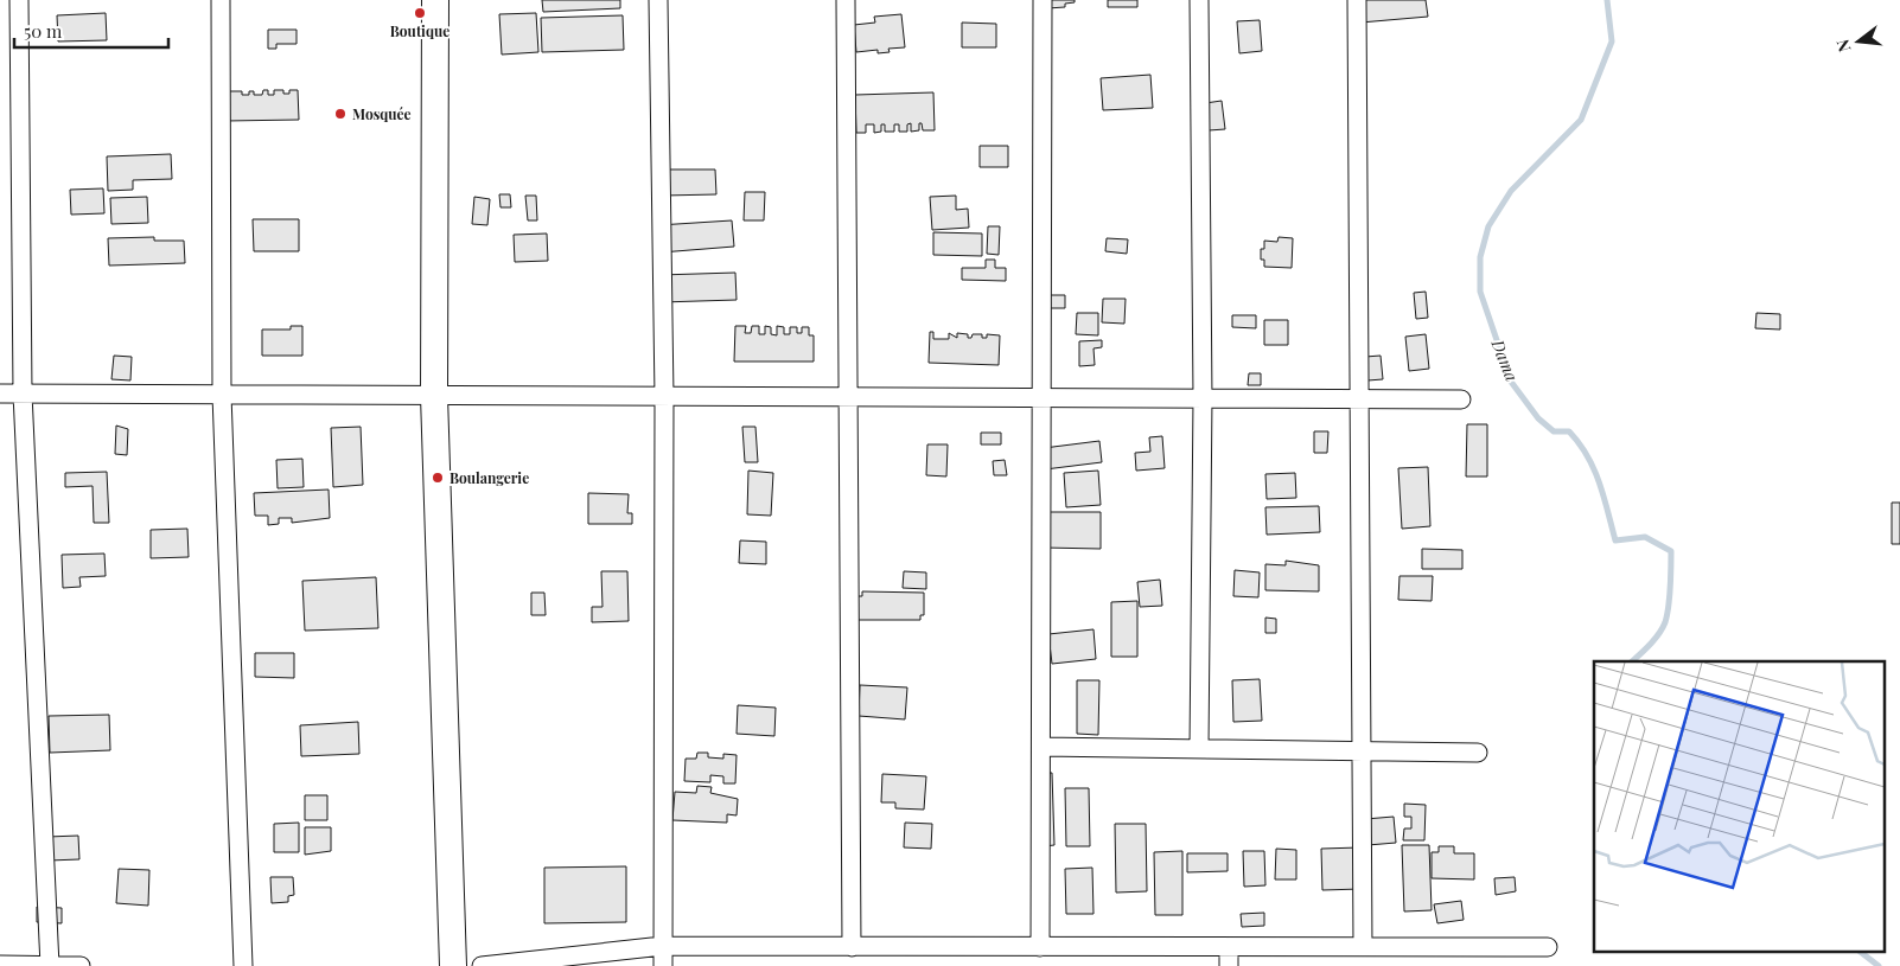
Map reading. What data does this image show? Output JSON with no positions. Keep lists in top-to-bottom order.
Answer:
{
  "water": ["Dama"],
  "places": ["Boutique", "Mosquée", "Boulangerie"],
  "scale_bar": "50 m",
  "north": "left"
}
